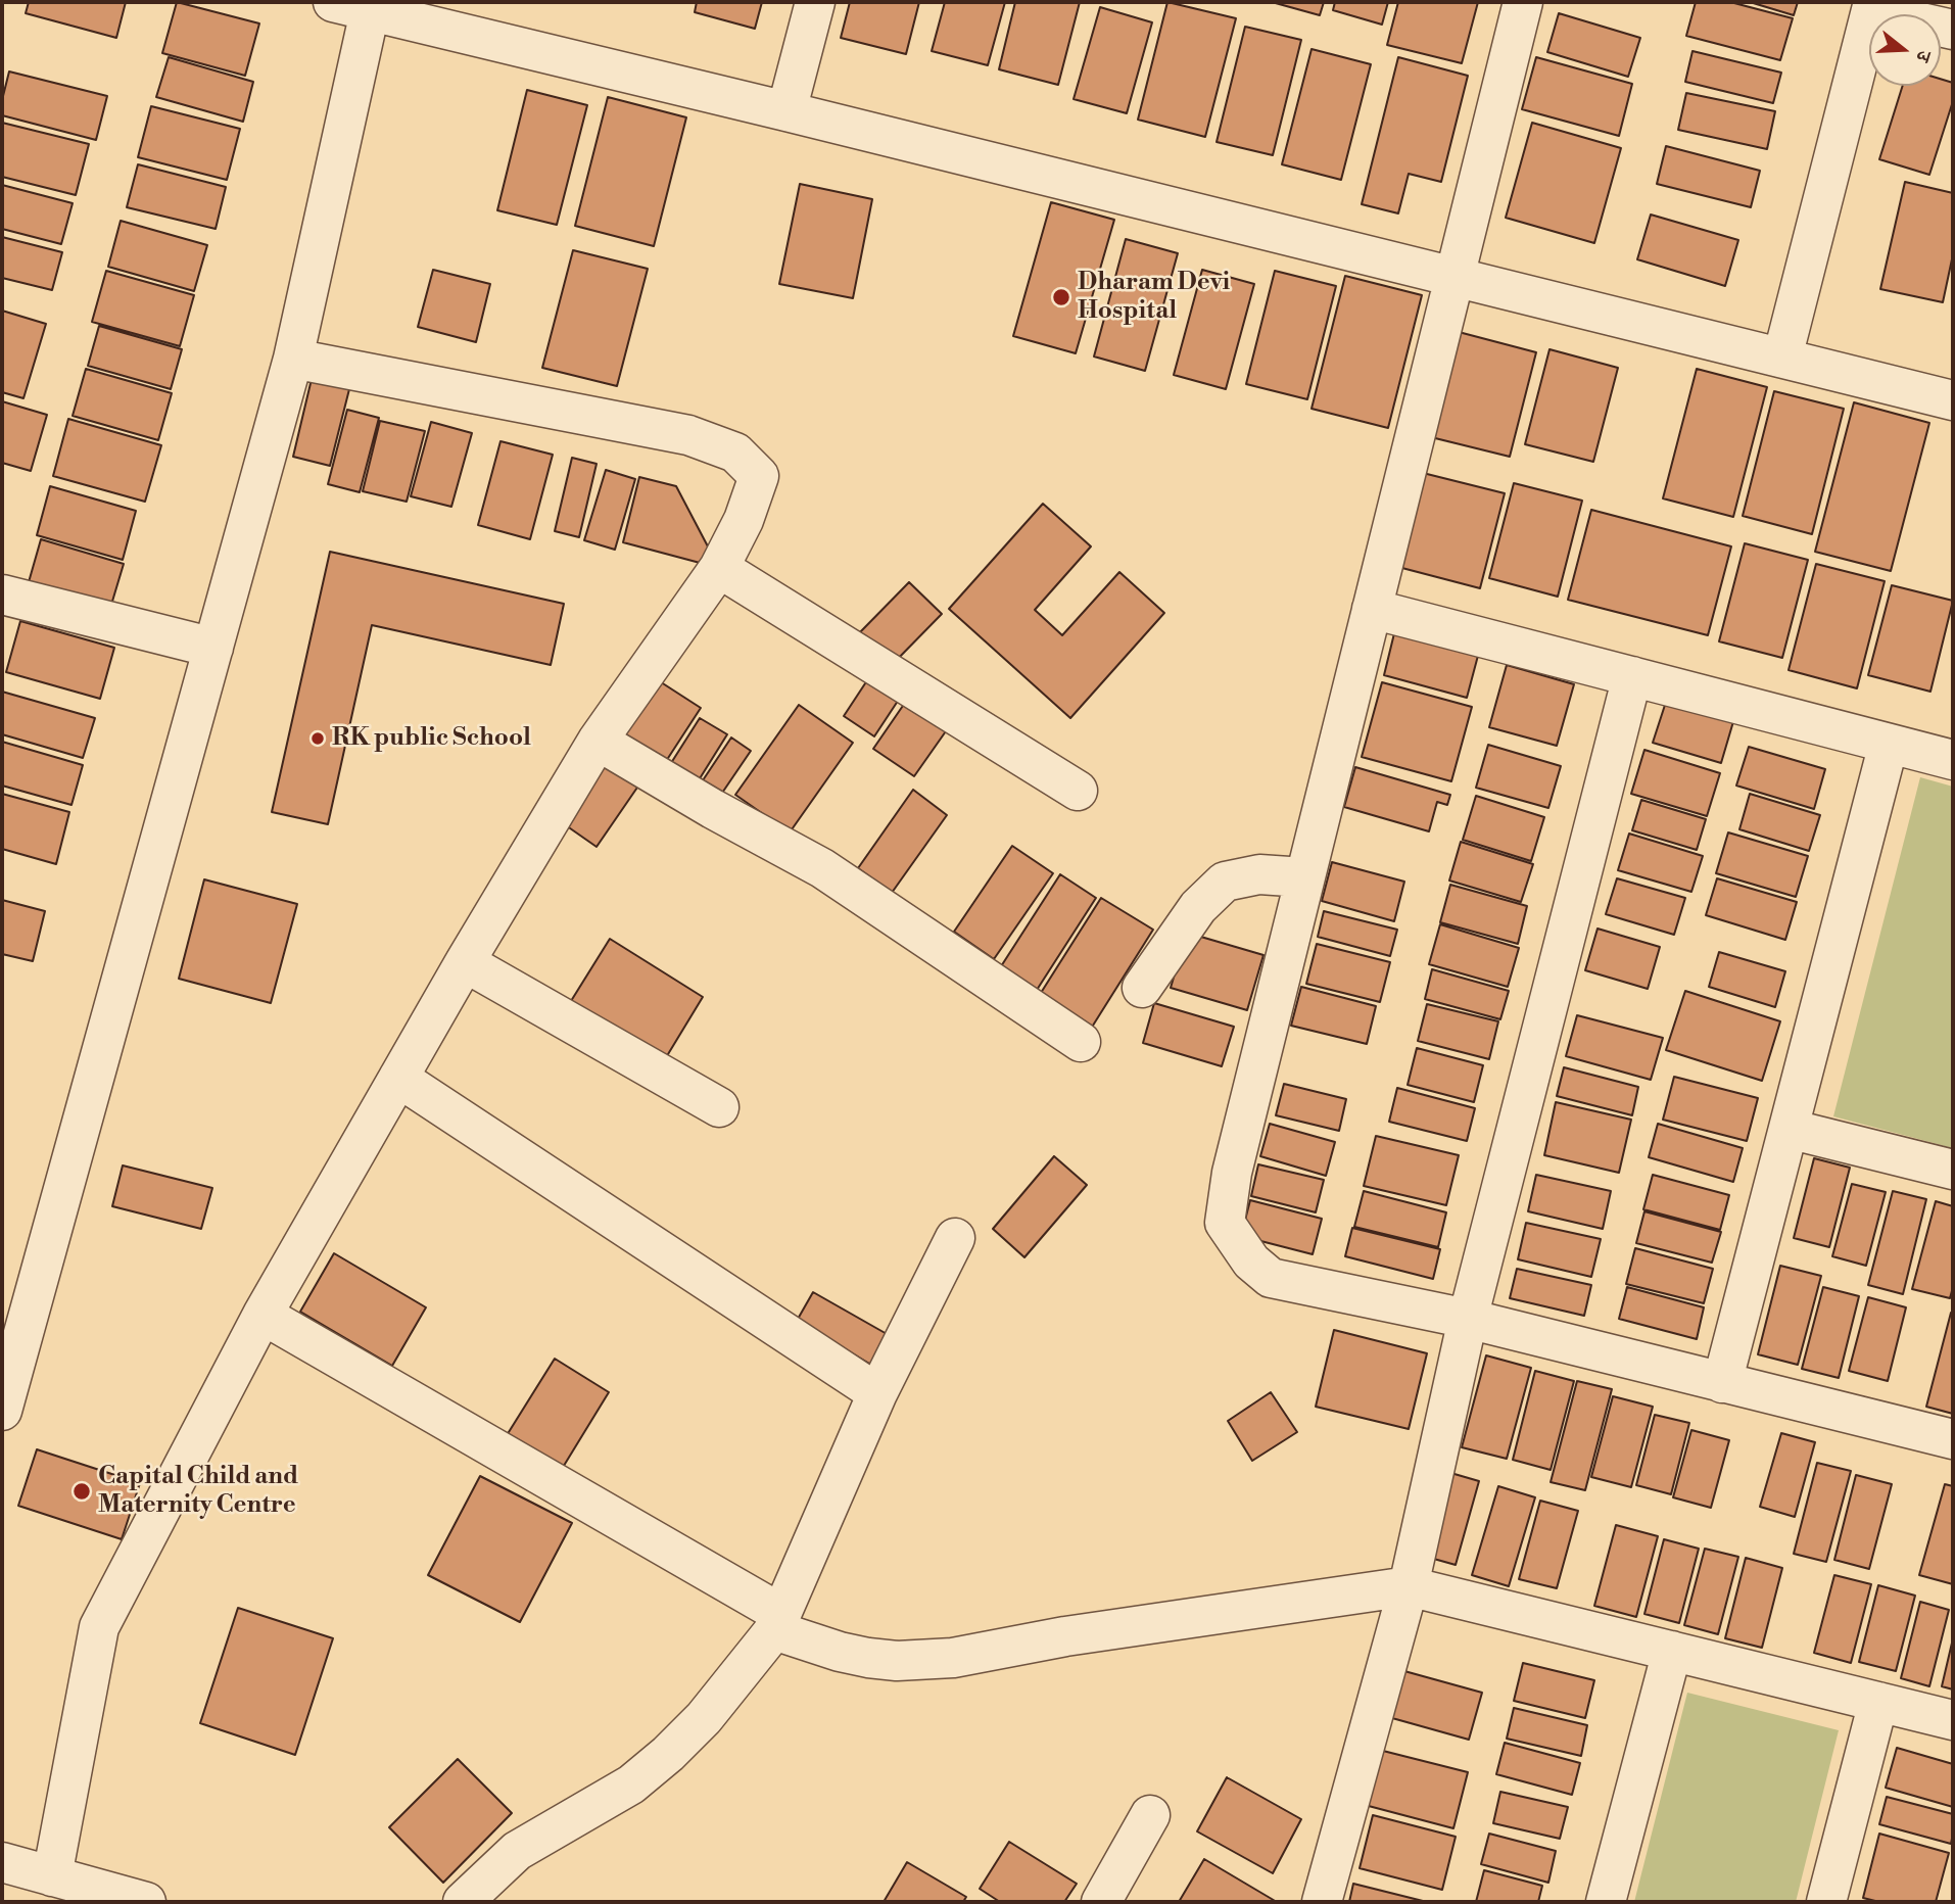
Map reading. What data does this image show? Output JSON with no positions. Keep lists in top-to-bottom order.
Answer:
{
  "places": ["Dharam Devi Hospital", "RK public School", "Capital Child and Maternity Centre"],
  "north": "right"
}
